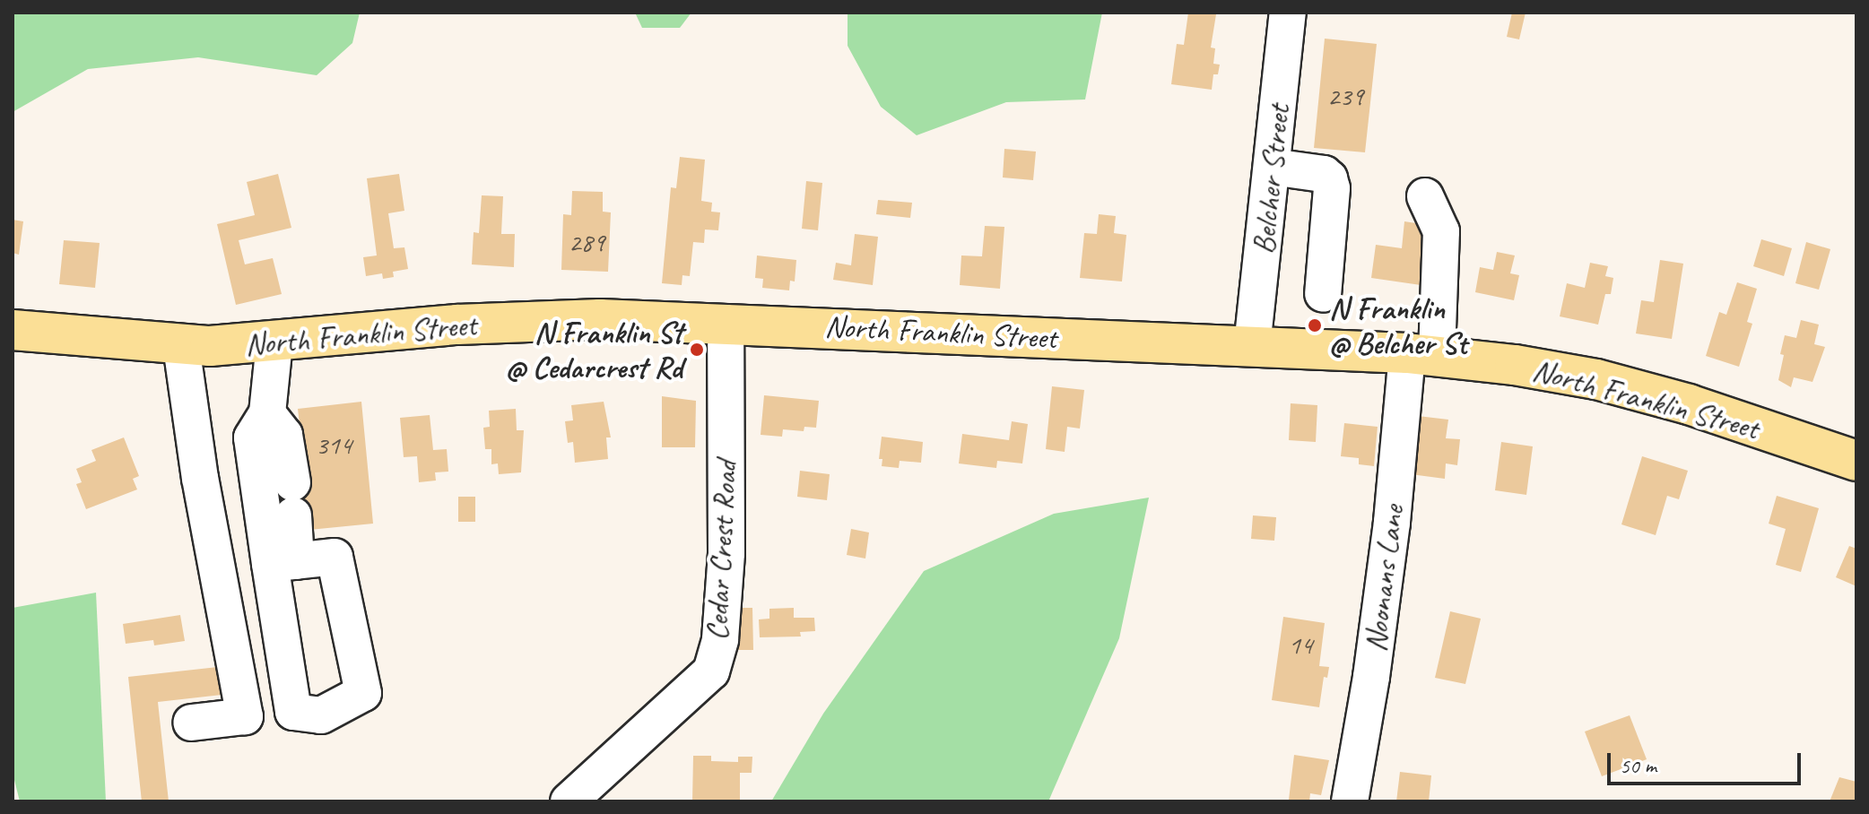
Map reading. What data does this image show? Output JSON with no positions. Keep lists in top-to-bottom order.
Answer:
{
  "streets": {
    "main road": ["North Franklin Street"],
    "street": ["Belcher Street", "Cedar Crest Road", "Noonans Lane"]
  },
  "crossings": [
    ["Belcher Street", "North Franklin Street"],
    ["North Franklin Street", "Cedar Crest Road"],
    ["North Franklin Street", "Noonans Lane"]
  ],
  "places": ["N Franklin @ Belcher St", "N Franklin St @ Cedarcrest Rd"],
  "house_numbers": [
    "239",
    "289",
    "314",
    "14"
  ],
  "scale_bar": "50 m"
}
